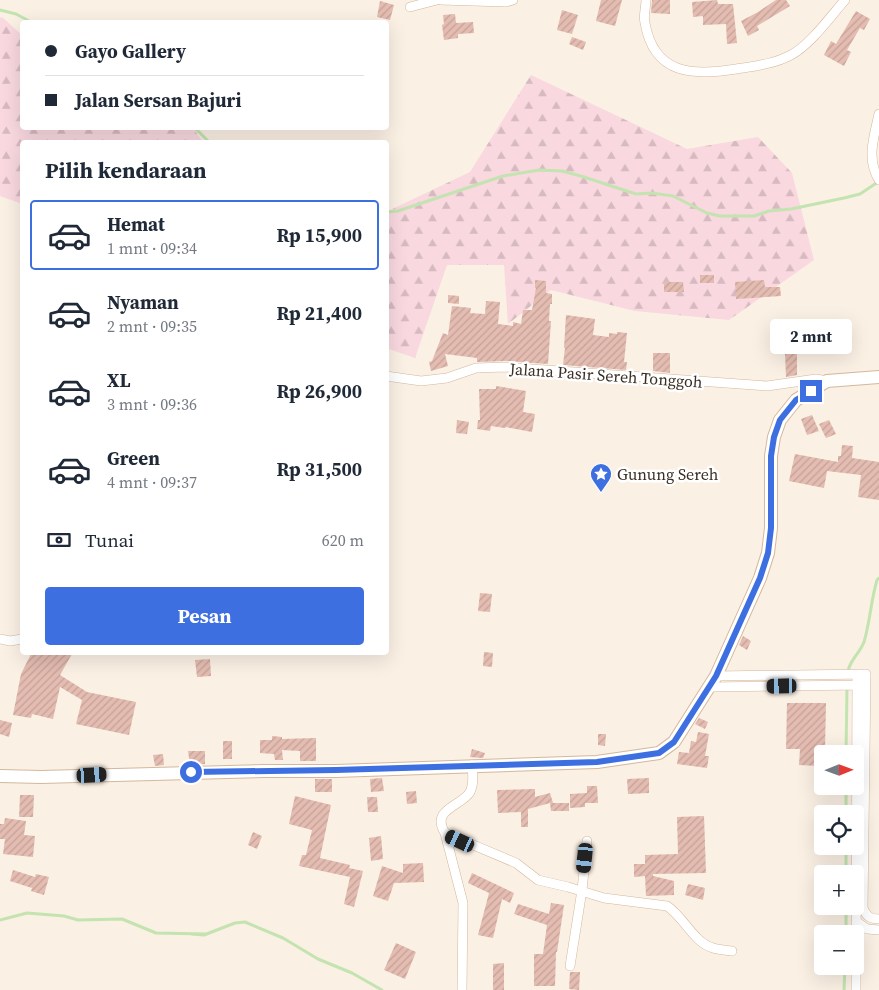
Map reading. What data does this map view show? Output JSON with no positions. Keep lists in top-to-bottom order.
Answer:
{
  "streets": {
    "street": ["Jalana Pasir Sereh Tonggoh"]
  },
  "places": {
    "place": ["Gunung Sereh"]
  },
  "north": "right",
  "page": {
    "banner": ["Gayo Gallery", "Jalan Sersan Bajuri"],
    "heading": "Pilih kendaraan",
    "list": [
      {
        "name": "Hemat",
        "note": "1 mnt · 09:34",
        "value": "Rp 15,900"
      },
      {
        "name": "Nyaman",
        "note": "2 mnt · 09:35",
        "value": "Rp 21,400"
      },
      {
        "name": "XL",
        "note": "3 mnt · 09:36",
        "value": "Rp 26,900"
      },
      {
        "name": "Green",
        "note": "4 mnt · 09:37",
        "value": "Rp 31,500"
      }
    ],
    "bubble": "2 mnt",
    "pay": ["Tunai", "620 m"],
    "buttons": "Pesan",
    "map_buttons": ["+", "−"]
  }
}
